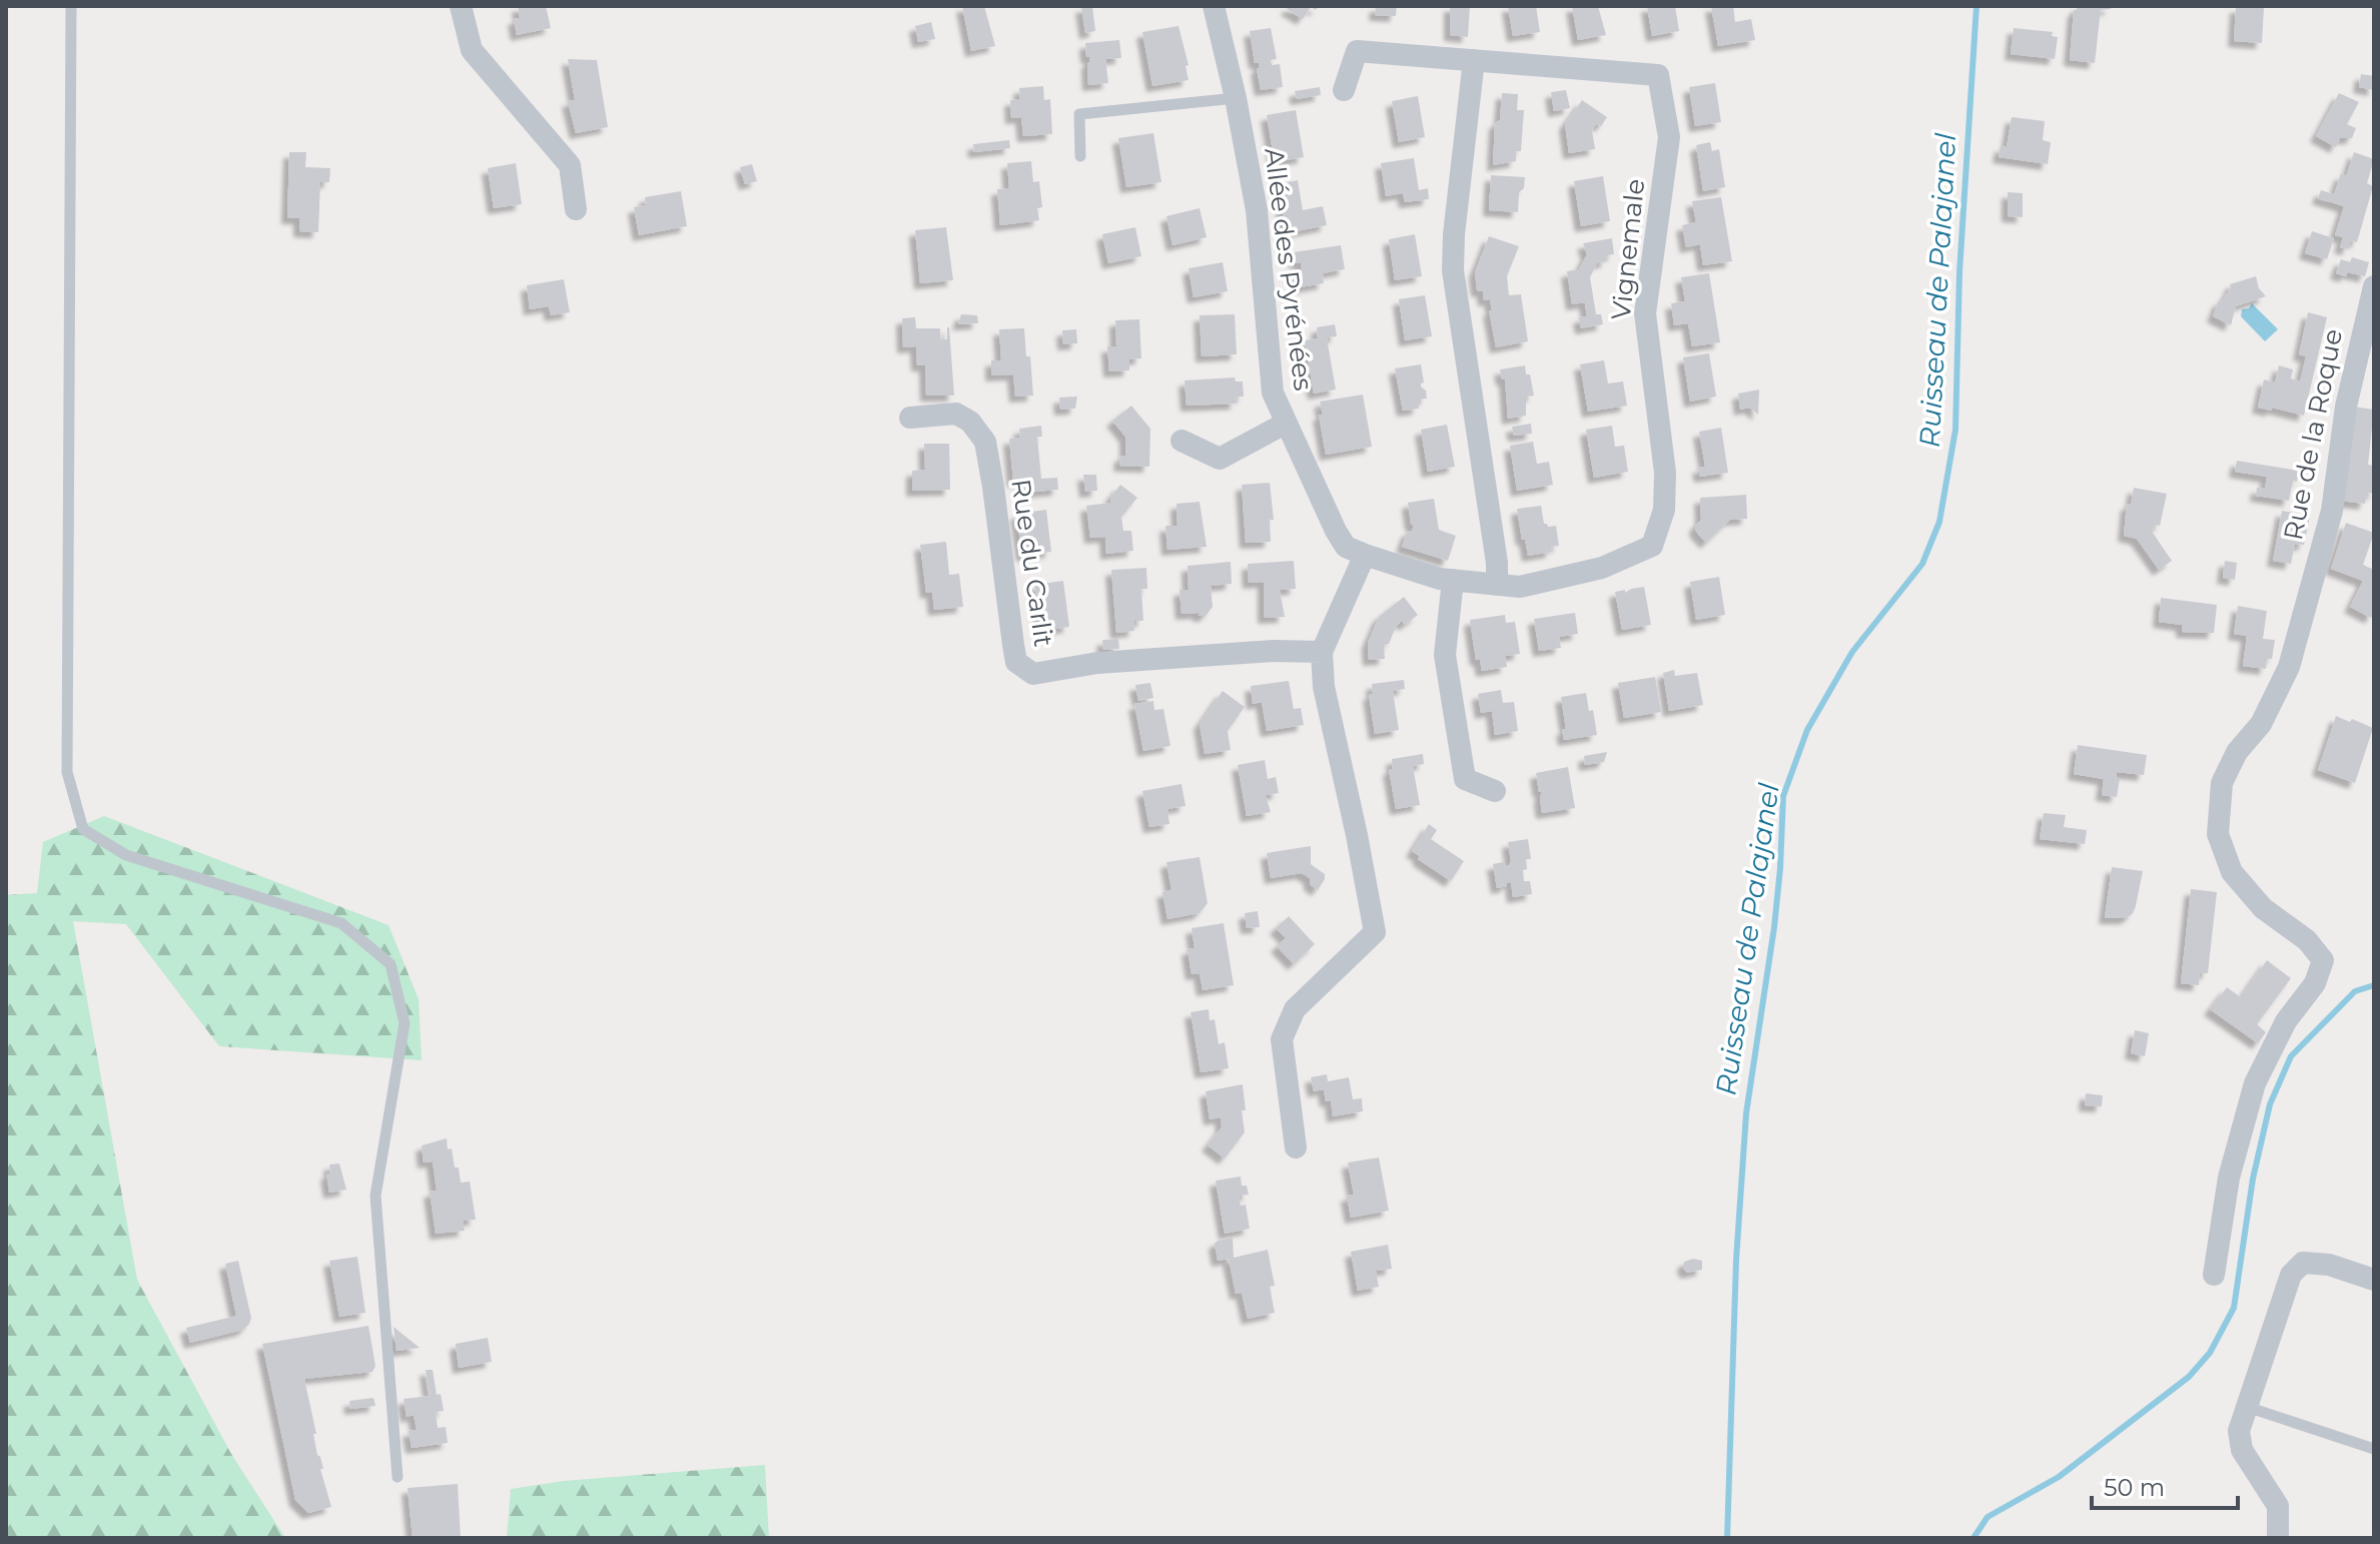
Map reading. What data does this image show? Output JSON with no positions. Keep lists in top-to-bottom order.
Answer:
{
  "streets": {
    "street": [
      "Vignemale",
      "Allée des Pyrénées",
      "Rue de la Roque",
      "Rue du Carlit"
    ]
  },
  "crossings": [
    ["Vignemale", "Allée des Pyrénées"]
  ],
  "water": ["Ruisseau de Palajanel"],
  "scale_bar": "50 m"
}
